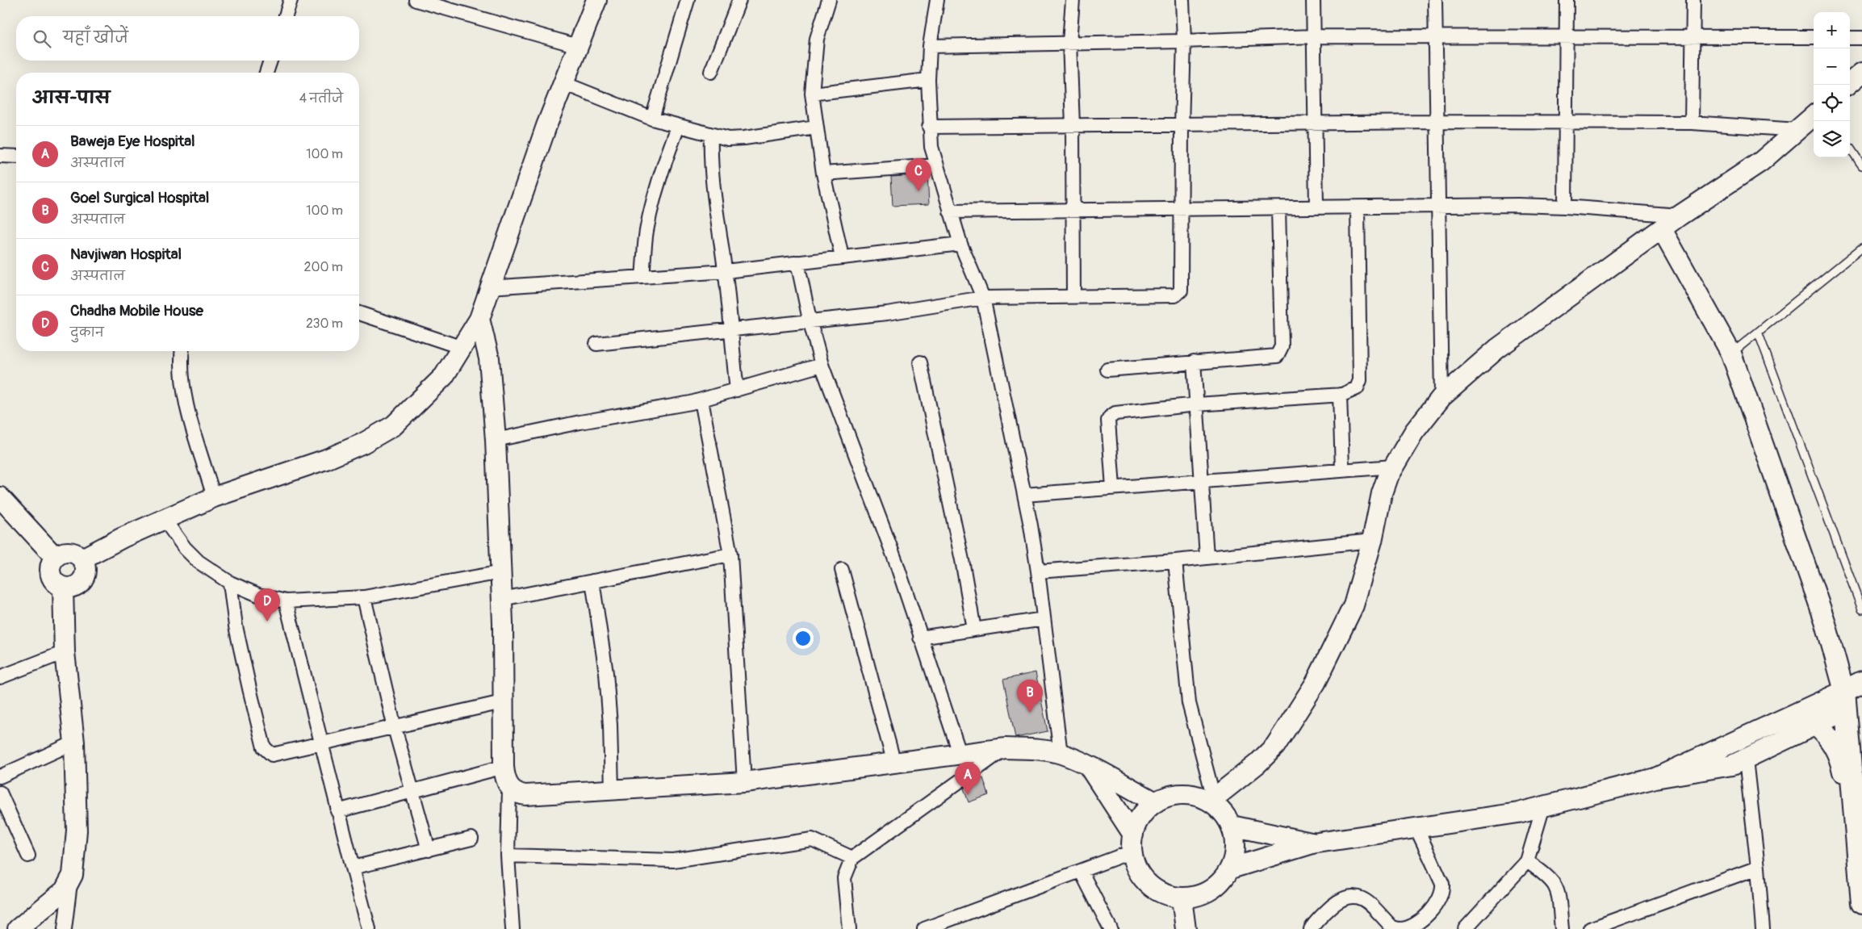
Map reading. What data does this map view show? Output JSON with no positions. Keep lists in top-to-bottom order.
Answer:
{
  "page": {
    "map_buttons": ["+", "−"],
    "search": "यहाँ खोजें",
    "heading": ["आस-पास", "4 नतीजे"],
    "list": [
      {
        "mark": "A",
        "name": "Baweja Eye Hospital",
        "note": "अस्पताल",
        "value": "100 m"
      },
      {
        "mark": "B",
        "name": "Goel Surgical Hospital",
        "note": "अस्पताल",
        "value": "100 m"
      },
      {
        "mark": "C",
        "name": "Navjiwan Hospital",
        "note": "अस्पताल",
        "value": "200 m"
      },
      {
        "mark": "D",
        "name": "Chadha Mobile House",
        "note": "दुकान",
        "value": "230 m"
      }
    ],
    "pins": [
      "C",
      "D",
      "B",
      "A"
    ]
  }
}
